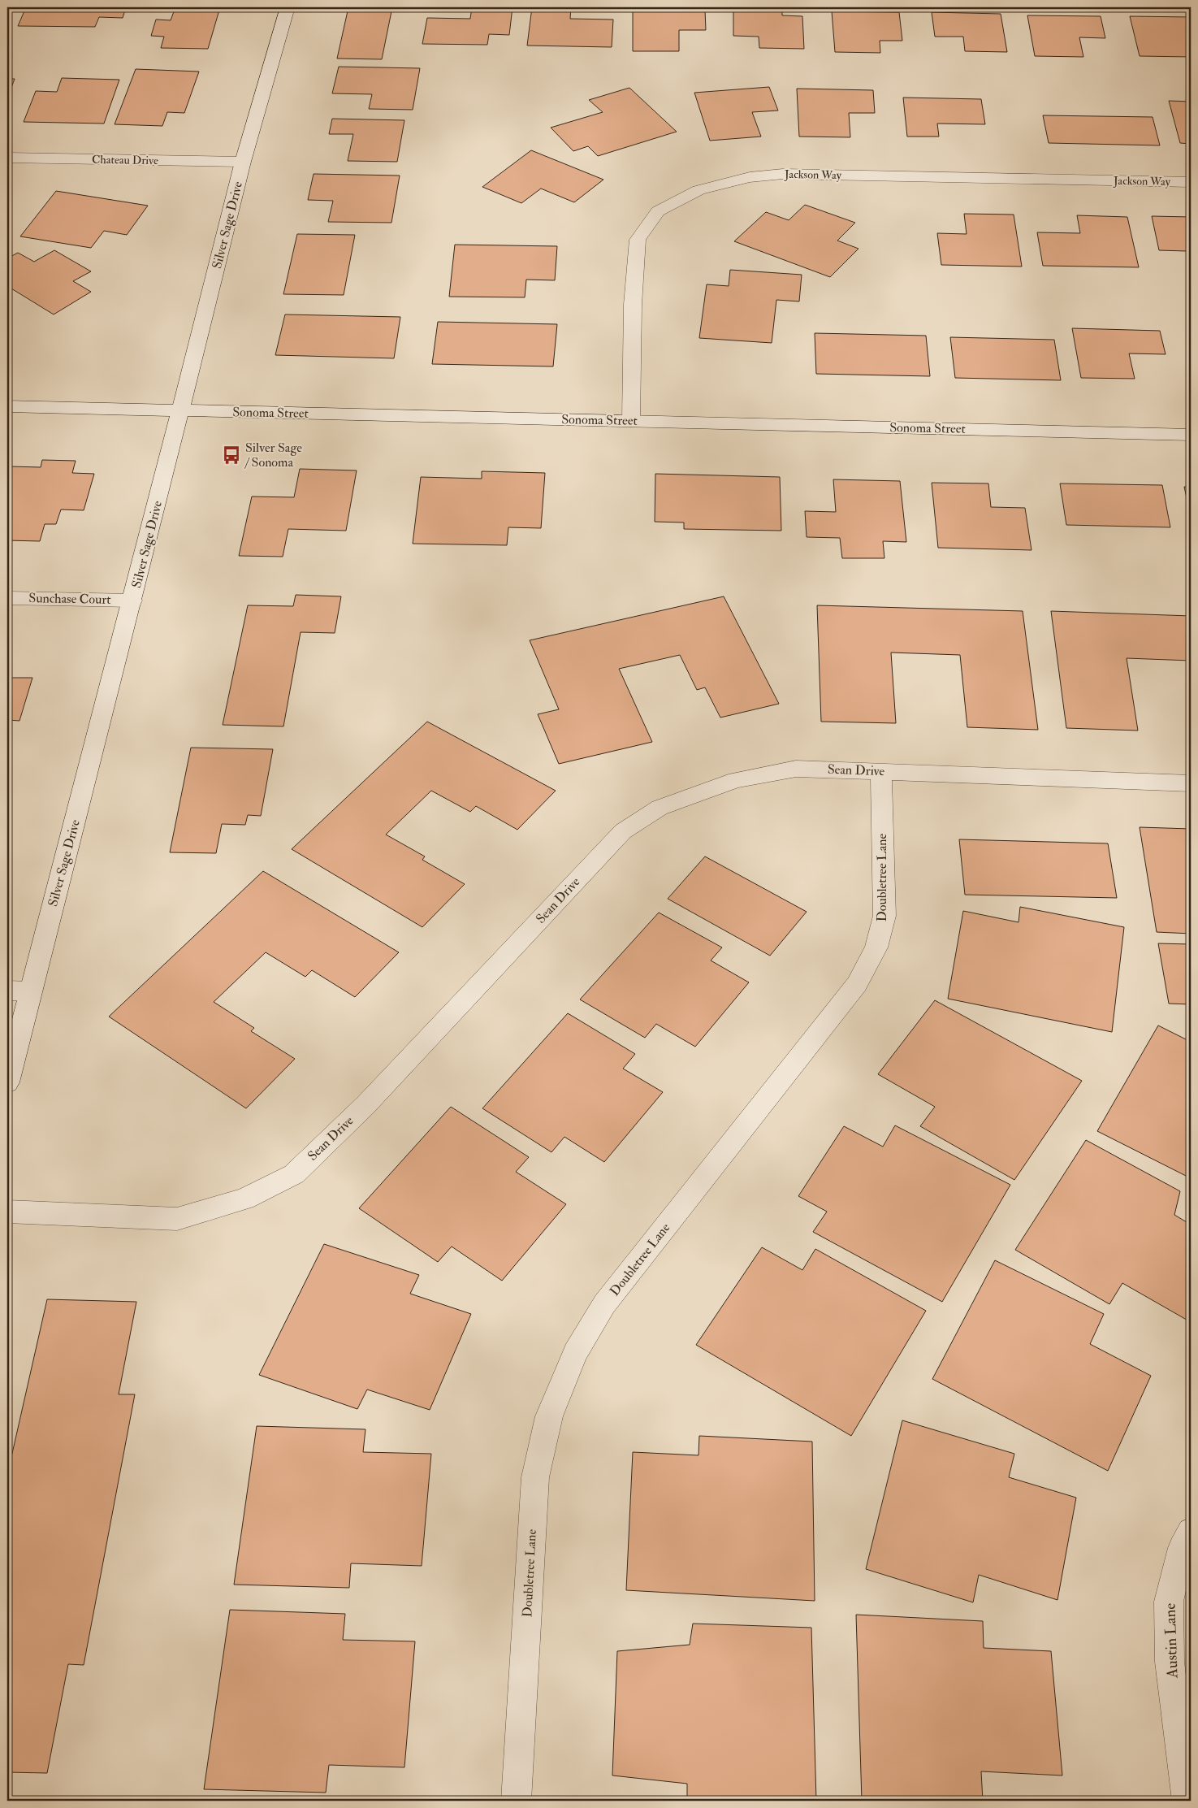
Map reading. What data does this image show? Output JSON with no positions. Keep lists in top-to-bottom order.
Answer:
{
  "streets": {
    "street": [
      "Chateau Drive",
      "Jackson Way",
      "Silver Sage Drive",
      "Sonoma Street",
      "Sunchase Court",
      "Sean Drive",
      "Doubletree Lane",
      "Austin Lane"
    ]
  },
  "crossings": [
    ["Chateau Drive", "Silver Sage Drive"],
    ["Jackson Way", "Sonoma Street"],
    ["Silver Sage Drive", "Sonoma Street"],
    ["Silver Sage Drive", "Sunchase Court"],
    ["Sean Drive", "Doubletree Lane"]
  ],
  "places": {
    "bus stop": ["Silver Sage / Sonoma"]
  }
}
